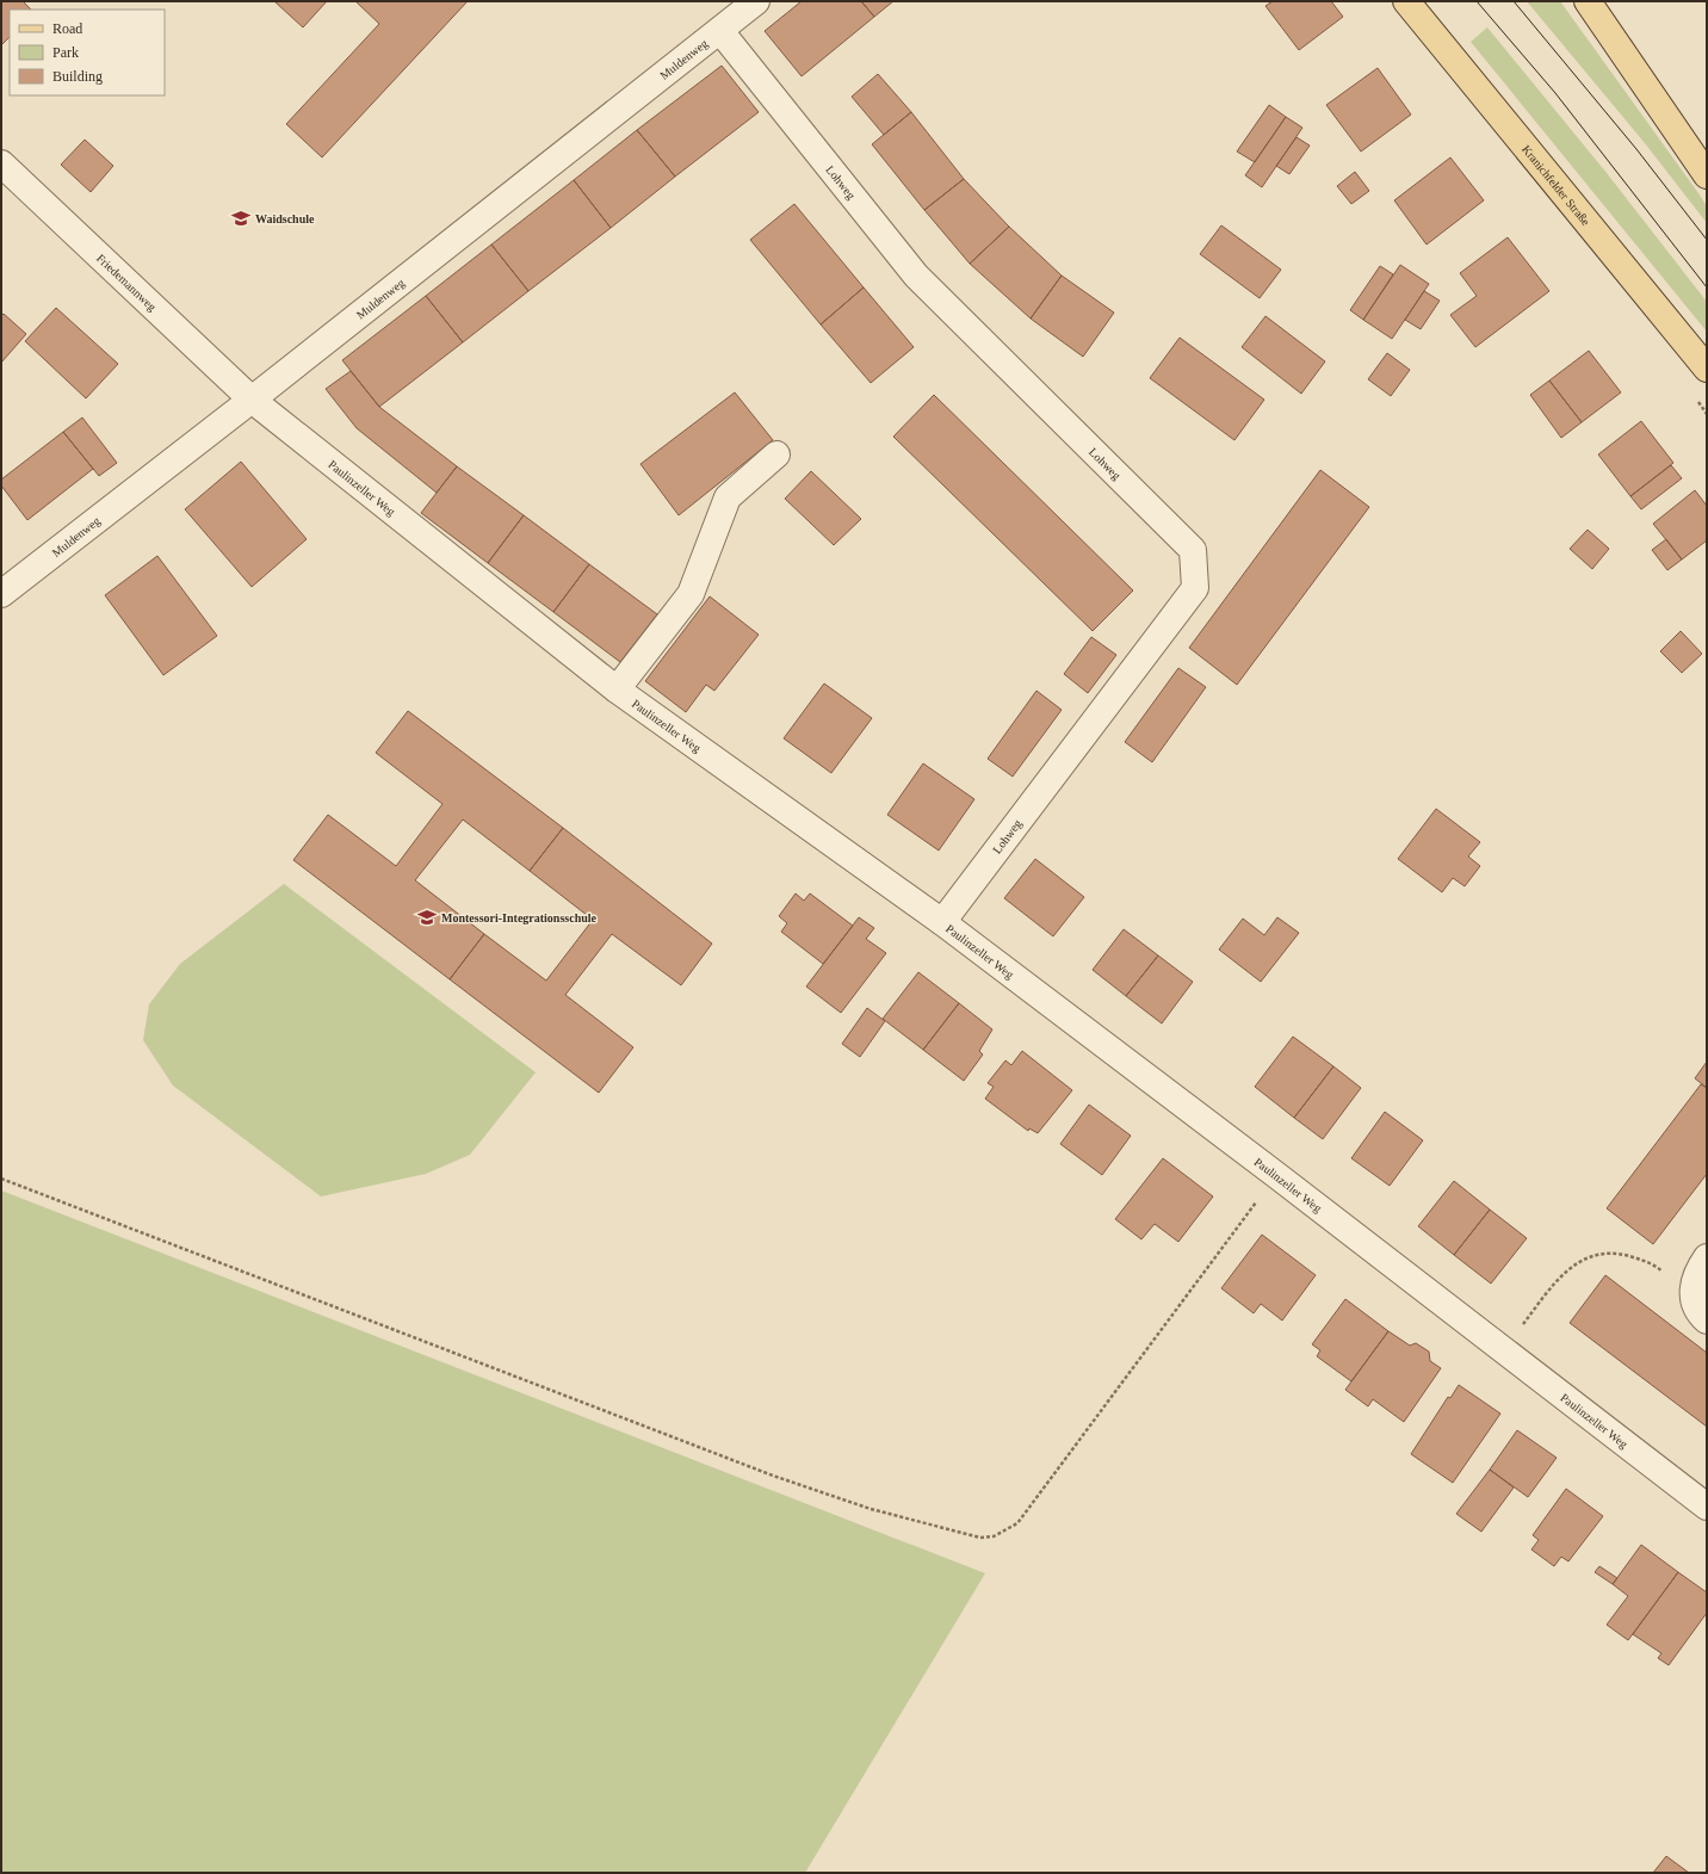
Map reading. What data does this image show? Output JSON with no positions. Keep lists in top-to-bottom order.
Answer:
{
  "streets": {
    "main road": ["Kranichfelder Straße"],
    "street": [
      "Muldenweg",
      "Lohweg",
      "Friedemannweg",
      "Paulinzeller Weg"
    ]
  },
  "crossings": [
    ["Muldenweg", "Lohweg"],
    ["Muldenweg", "Friedemannweg"],
    ["Muldenweg", "Paulinzeller Weg"],
    ["Lohweg", "Paulinzeller Weg"],
    ["Friedemannweg", "Paulinzeller Weg"]
  ],
  "places": {
    "school or university": ["Waidschule", "Montessori-Integrationsschule"]
  },
  "legend": ["Road", "Park", "Building"]
}
